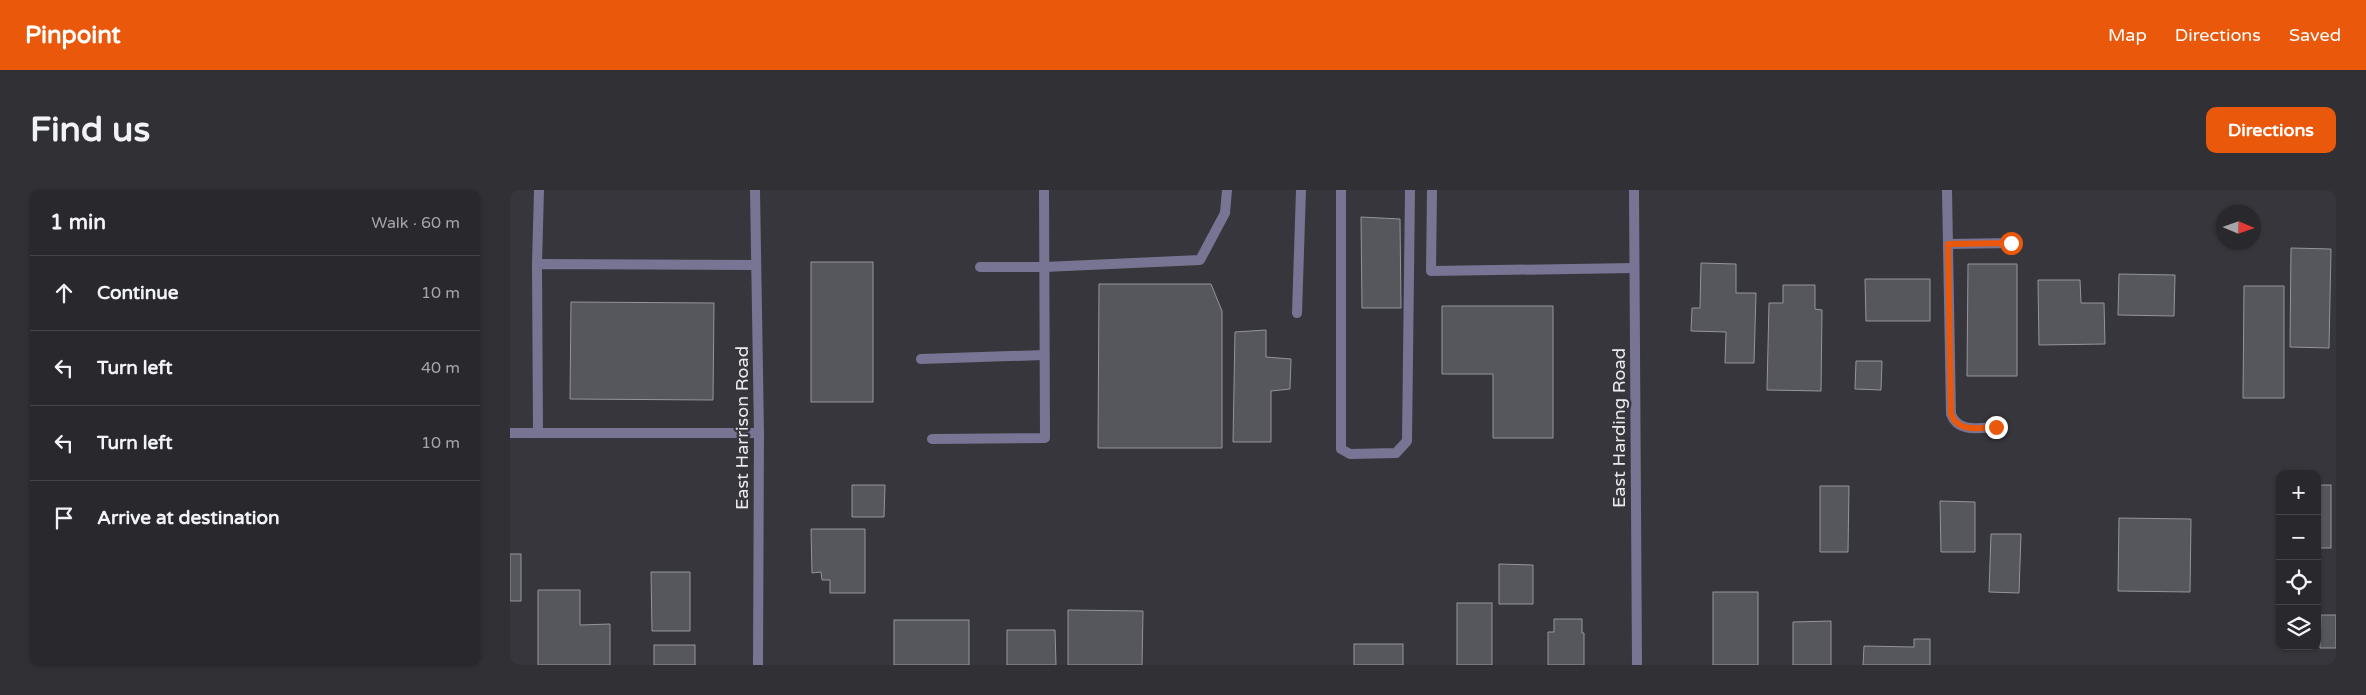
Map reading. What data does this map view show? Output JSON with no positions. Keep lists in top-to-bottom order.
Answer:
{
  "streets": {
    "street": ["East Harrison Road", "East Harding Road"]
  },
  "north": "right",
  "page": {
    "header": "Pinpoint",
    "nav": ["Map", "Directions", "Saved"],
    "buttons": "Directions",
    "title": "Find us",
    "heading": ["1 min", "Walk · 60 m"],
    "list": [
      ["Continue", "10 m"],
      ["Turn left", "40 m"],
      ["Turn left", "10 m"],
      "Arrive at destination"
    ],
    "map_buttons": ["+", "−"]
  }
}
